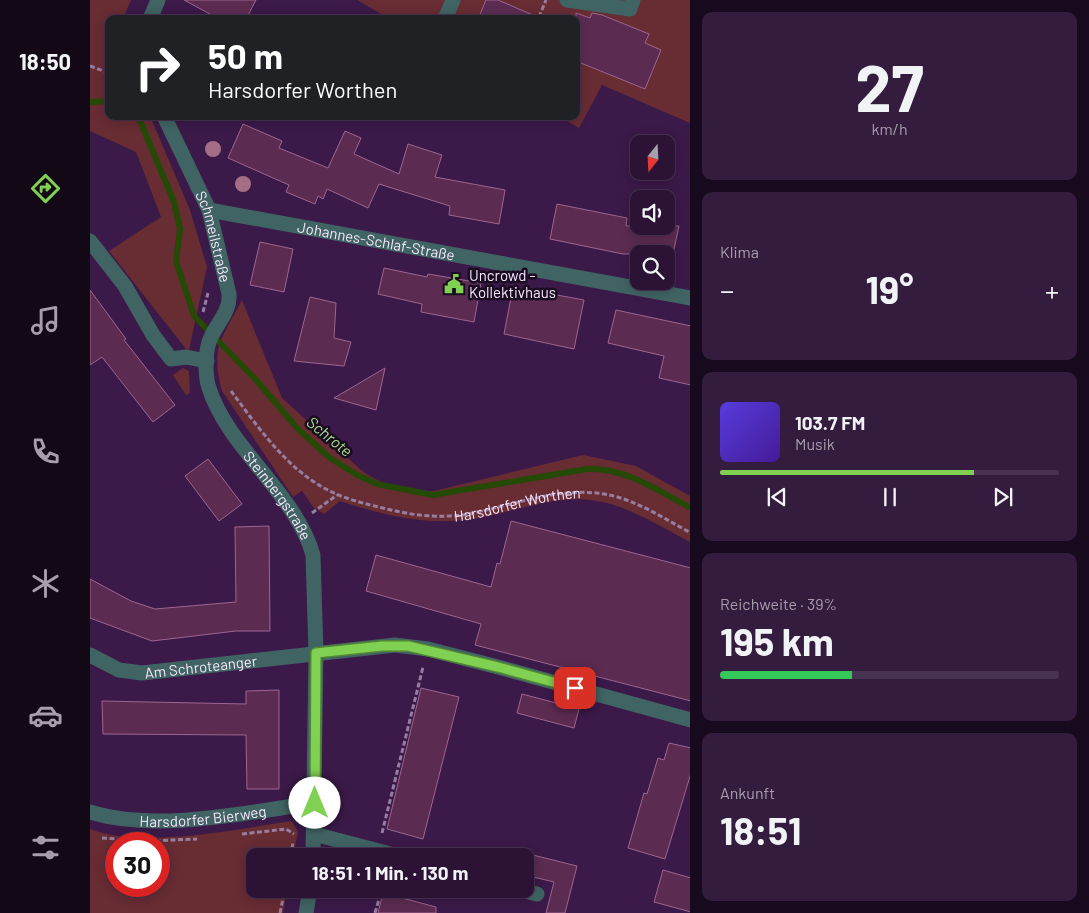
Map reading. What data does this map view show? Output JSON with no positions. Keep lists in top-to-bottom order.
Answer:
{
  "streets": {
    "street": [
      "Schmeilstraße",
      "Johannes-Schlaf-Straße",
      "Steinbergstraße",
      "Am Schroteanger",
      "Harsdorfer Bierweg"
    ],
    "path": ["Harsdorfer Worthen"]
  },
  "crossings": [
    ["Schmeilstraße", "Johannes-Schlaf-Straße"],
    ["Schmeilstraße", "Steinbergstraße"],
    ["Steinbergstraße", "Am Schroteanger"],
    ["Steinbergstraße", "Harsdorfer Bierweg"]
  ],
  "water": ["Schrote"],
  "places": {
    "public building": ["Uncrowd - Kollektivhaus"]
  },
  "north": "bottom",
  "page": {
    "tabs": "18:50",
    "tile": [
      ["27", "km/h"],
      "Klima",
      ["Reichweite · 39%", "195 km"],
      ["Ankunft", "18:51"]
    ],
    "turn": ["50 m", "Harsdorfer Worthen"],
    "heat": ["−", "19°", "+"],
    "song": ["103.7 FM", "Musik"],
    "limit": "30",
    "trip": "18:51 · 1 Min. · 130 m"
  }
}
